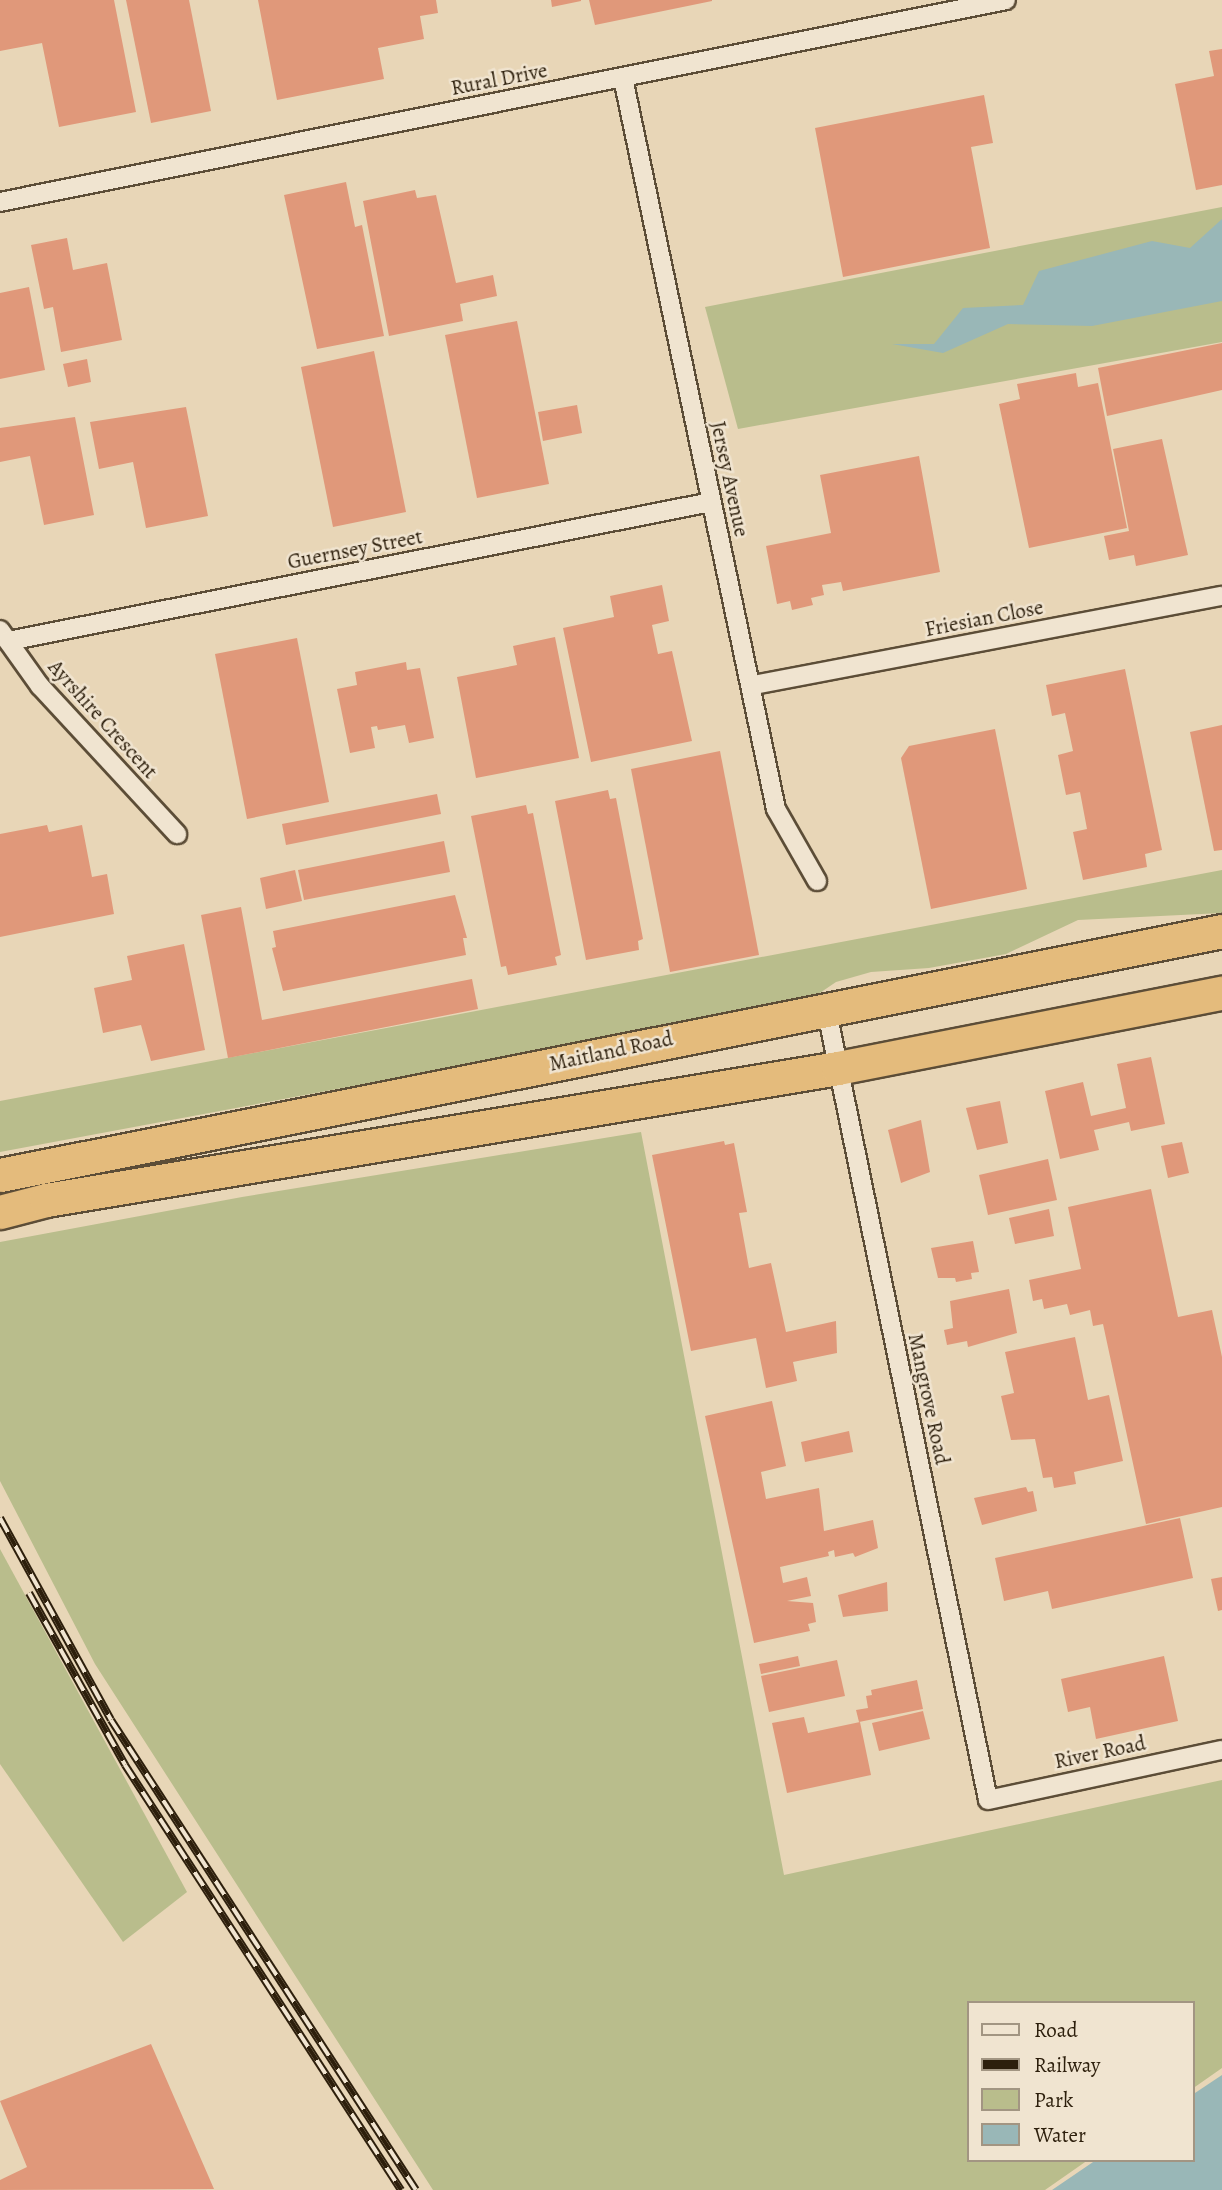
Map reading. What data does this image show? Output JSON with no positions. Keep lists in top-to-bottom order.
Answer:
{
  "streets": {
    "highway": ["Maitland Road"],
    "street": [
      "Rural Drive",
      "Jersey Avenue",
      "Guernsey Street",
      "Friesian Close",
      "Ayrshire Crescent",
      "Mangrove Road",
      "River Road"
    ]
  },
  "crossings": [
    ["Rural Drive", "Jersey Avenue"],
    ["Jersey Avenue", "Guernsey Street"],
    ["Jersey Avenue", "Friesian Close"],
    ["Guernsey Street", "Ayrshire Crescent"],
    ["Maitland Road", "Mangrove Road"],
    ["Mangrove Road", "River Road"]
  ],
  "legend": [
    "Road",
    "Railway",
    "Park",
    "Water"
  ]
}
